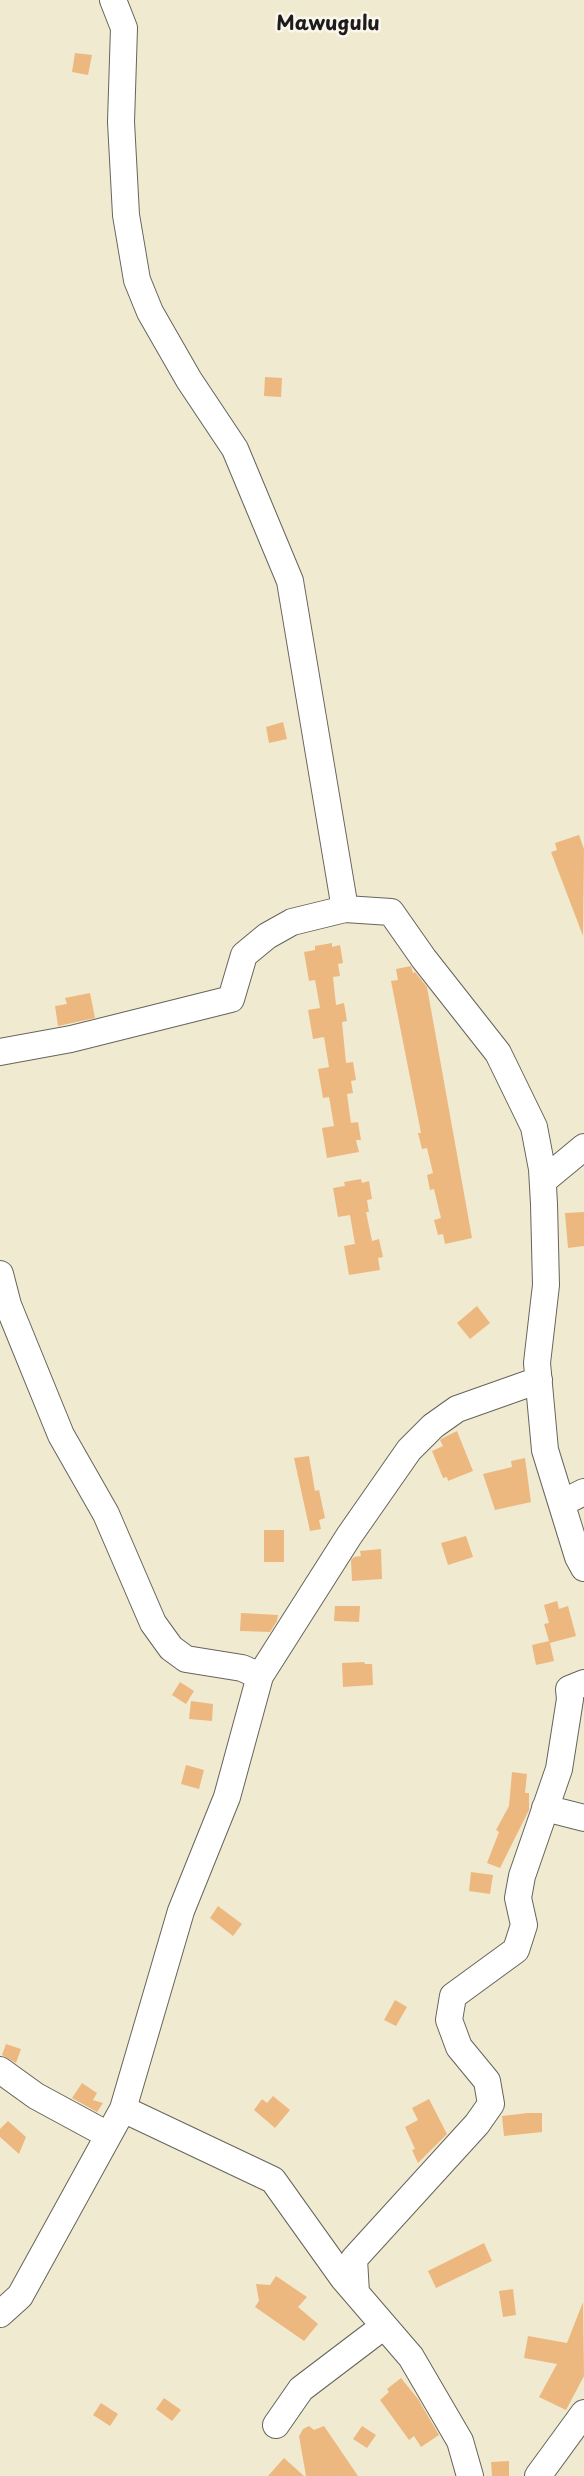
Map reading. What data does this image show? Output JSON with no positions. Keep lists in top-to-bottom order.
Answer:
{
  "districts": ["Mawugulu"]
}
